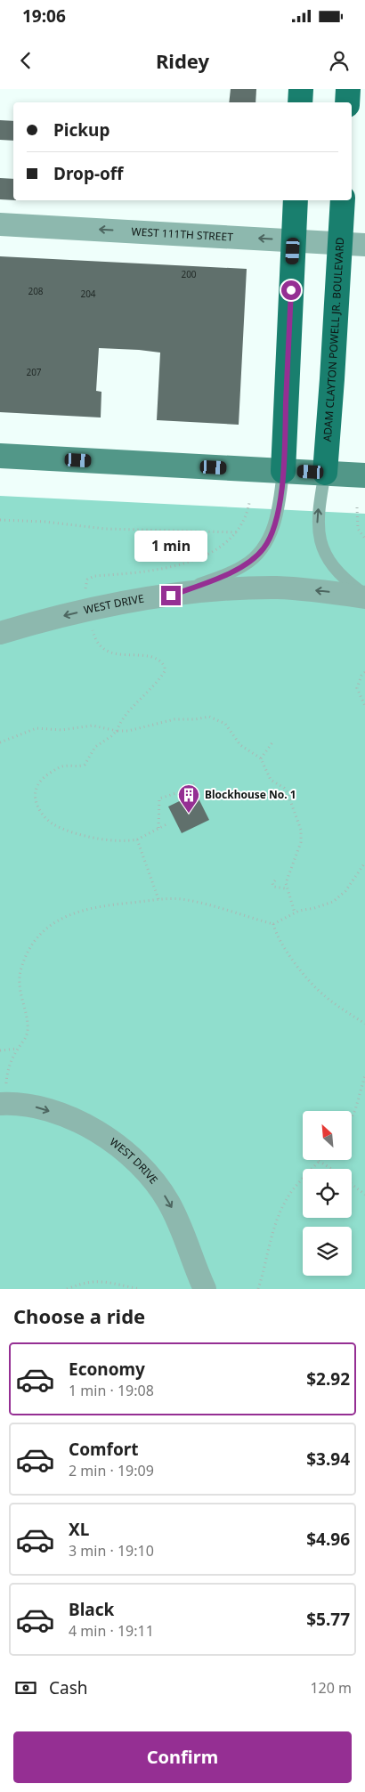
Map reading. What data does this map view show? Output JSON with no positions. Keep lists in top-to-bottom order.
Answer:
{
  "streets": {
    "main road": ["ADAM CLAYTON POWELL JR. BOULEVARD"],
    "street": ["WEST 111TH STREET", "WEST DRIVE"]
  },
  "crossings": [
    ["WEST 111TH STREET", "ADAM CLAYTON POWELL JR. BOULEVARD"],
    ["ADAM CLAYTON POWELL JR. BOULEVARD", "WEST DRIVE"]
  ],
  "one_way": ["WEST 111TH STREET"],
  "places": {
    "building": ["Blockhouse No. 1"]
  },
  "house_numbers": [
    "200",
    "208",
    "204",
    "207"
  ],
  "north": "top left",
  "page": {
    "status": "19:06",
    "header": "Ridey",
    "banner": ["Pickup", "Drop-off"],
    "bubble": "1 min",
    "heading": "Choose a ride",
    "list": [
      {
        "name": "Economy",
        "note": "1 min · 19:08",
        "value": "$2.92"
      },
      {
        "name": "Comfort",
        "note": "2 min · 19:09",
        "value": "$3.94"
      },
      {
        "name": "XL",
        "note": "3 min · 19:10",
        "value": "$4.96"
      },
      {
        "name": "Black",
        "note": "4 min · 19:11",
        "value": "$5.77"
      }
    ],
    "pay": ["Cash", "120 m"],
    "buttons": "Confirm"
  }
}
